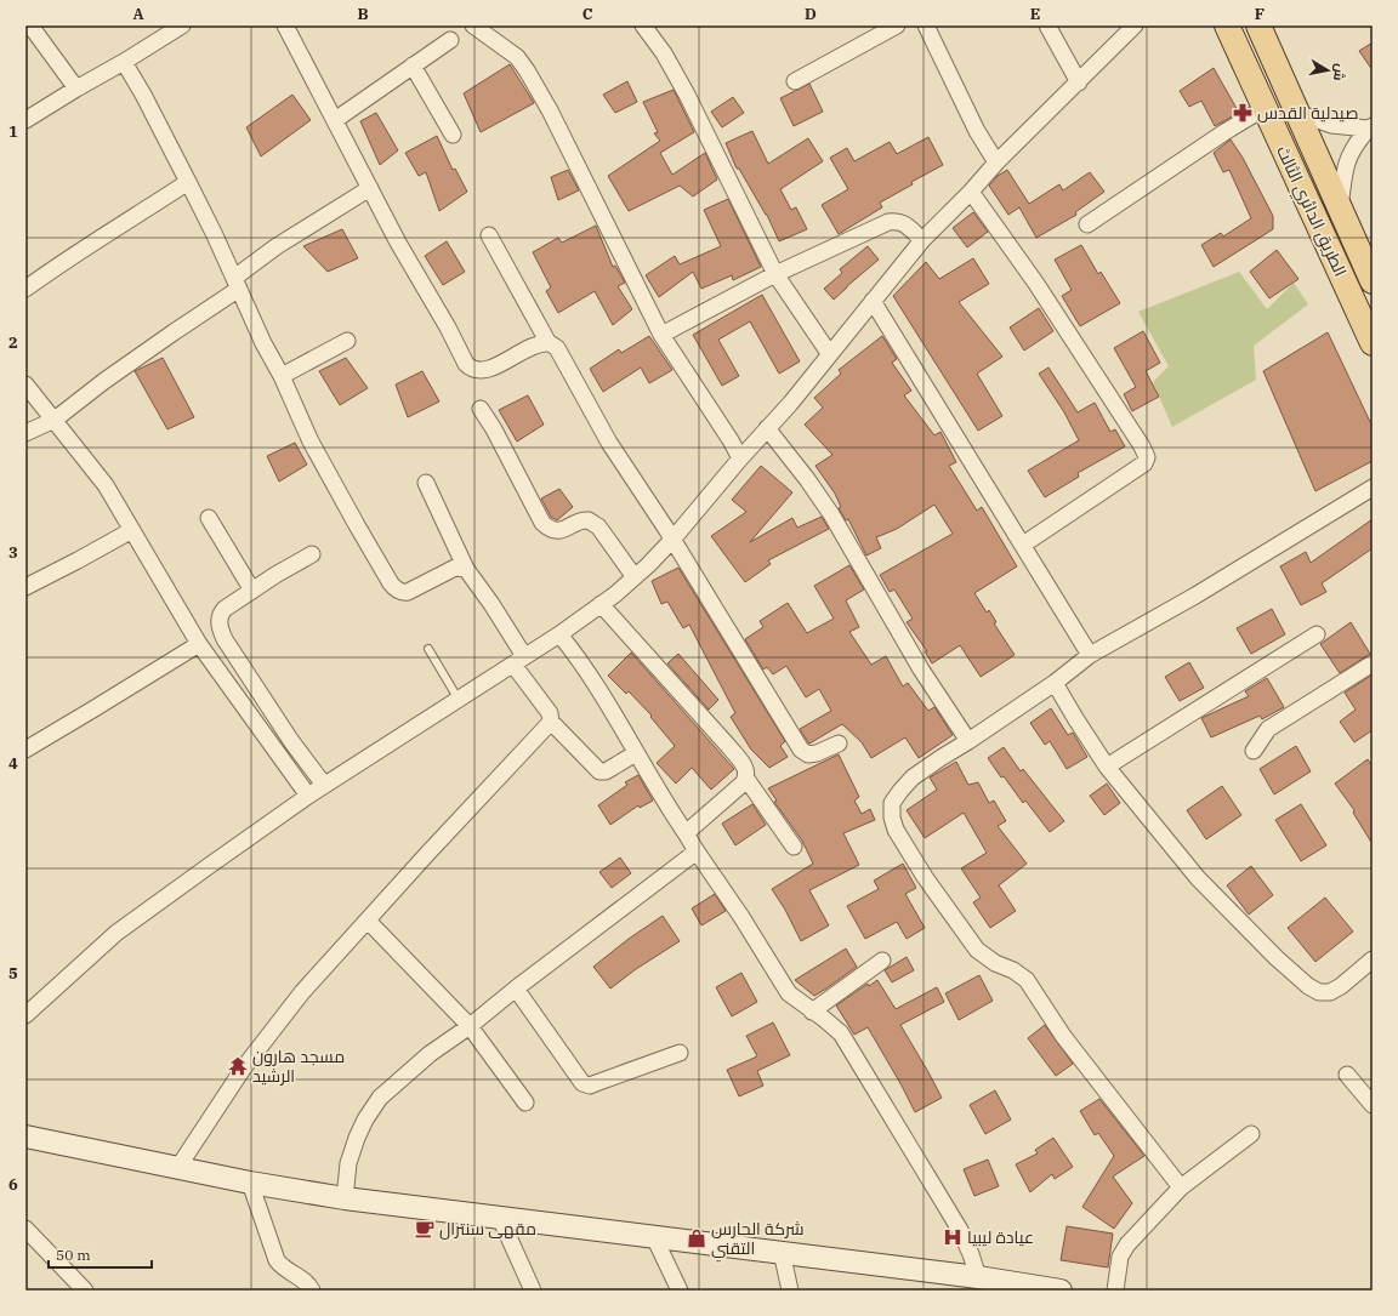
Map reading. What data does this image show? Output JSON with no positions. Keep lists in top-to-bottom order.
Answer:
{
  "streets": {
    "main road": ["الطريق الدائري الثالث"]
  },
  "places": {
    "pharmacy": ["صيدلية القدس"],
    "temple": ["مسجد هارون الرشيد"],
    "cafe": ["مقهى سنترال"],
    "hospital": ["عيادة ليبيا"],
    "shop": ["شركة الحارس التقني"]
  },
  "scale_bar": "50 m",
  "north": "right",
  "grid": {
    "columns": [
      "A",
      "B",
      "C",
      "D",
      "E",
      "F"
    ],
    "rows": [
      "1",
      "2",
      "3",
      "4",
      "5",
      "6"
    ]
  }
}
